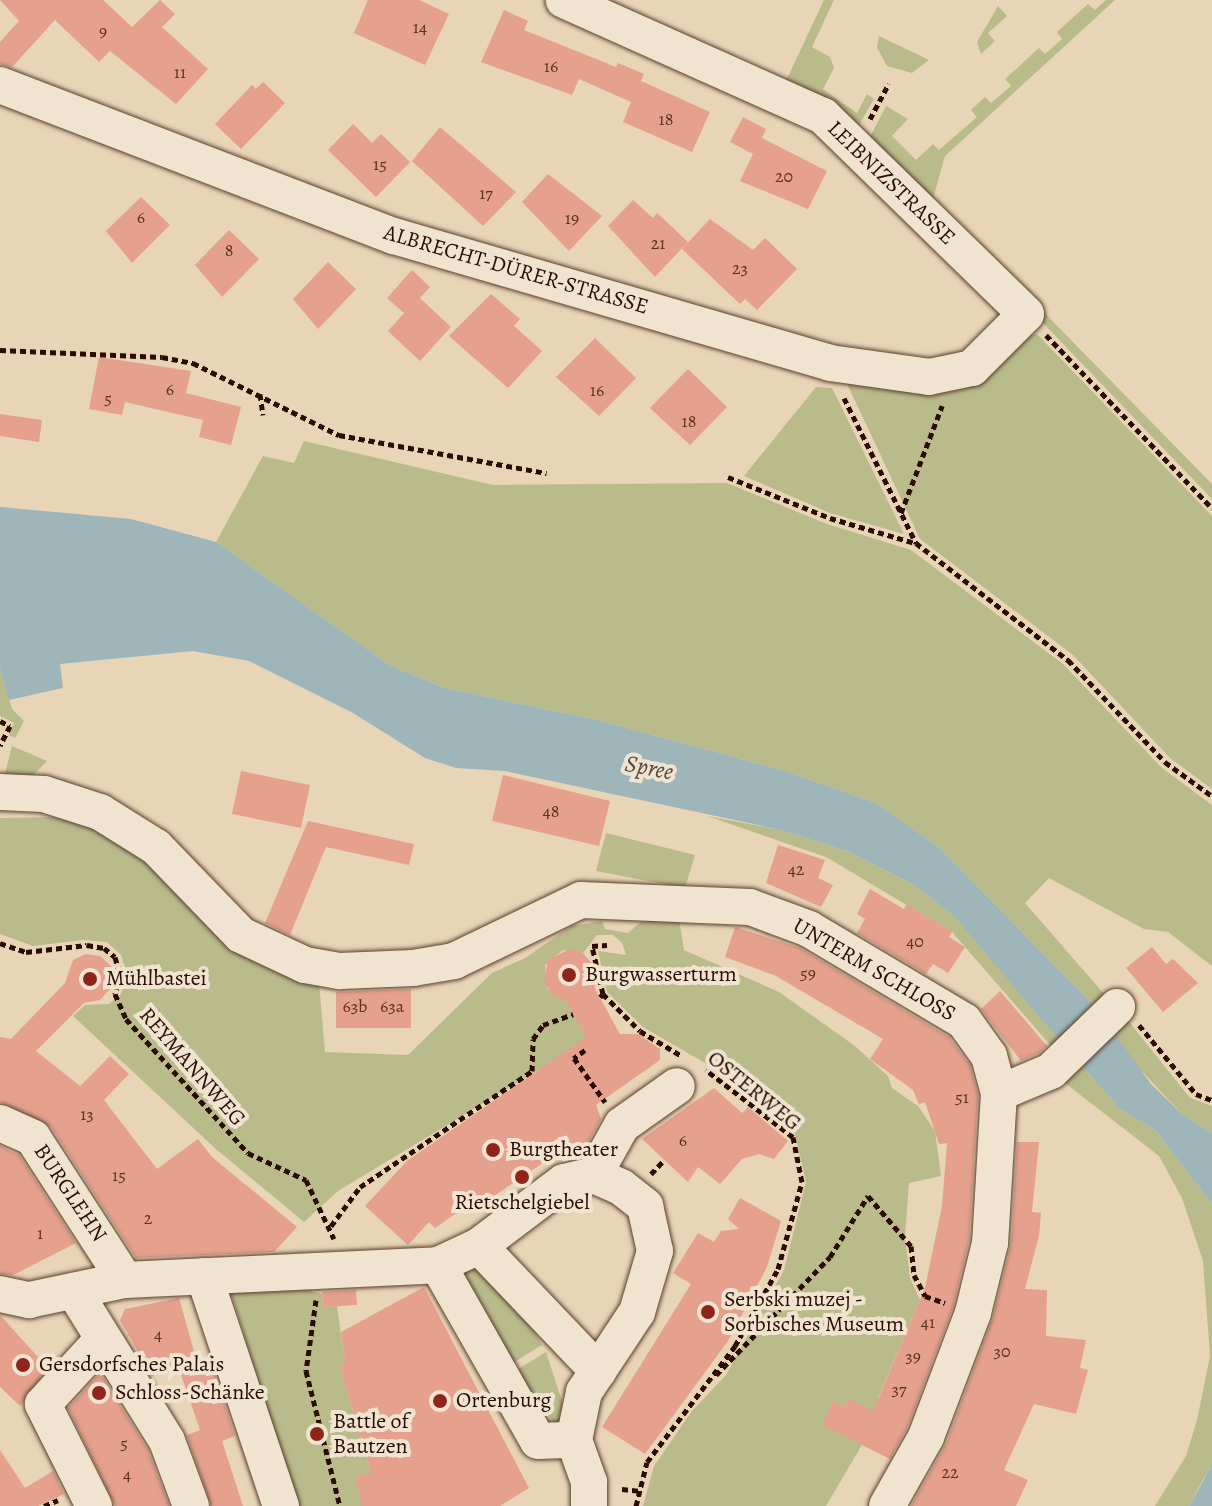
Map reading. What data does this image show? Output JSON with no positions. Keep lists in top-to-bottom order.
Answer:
{
  "streets": {
    "street": [
      "LEIBNIZSTRASSE",
      "ALBRECHT-DÜRER-STRASSE",
      "UNTERM SCHLOSS",
      "BURGLEHN"
    ],
    "path": ["REYMANNWEG", "OSTERWEG"]
  },
  "crossings": [
    ["LEIBNIZSTRASSE", "ALBRECHT-DÜRER-STRASSE"],
    ["UNTERM SCHLOSS", "OSTERWEG"]
  ],
  "water": ["Spree"],
  "places": [
    "Burgwasserturm",
    "Mühlbastei",
    "Burgtheater",
    "Rietschelgiebel",
    "Serbski muzej - Sorbisches Museum",
    "Gersdorfsches Palais",
    "Schloss-Schänke",
    "Ortenburg",
    "Battle of Bautzen"
  ],
  "house_numbers": [
    "14",
    "9",
    "16",
    "11",
    "18",
    "15",
    "20",
    "17",
    "6",
    "19",
    "21",
    "8",
    "23",
    "6",
    "16",
    "5",
    "18",
    "48",
    "42",
    "40",
    "59",
    "63b",
    "63a",
    "51",
    "13",
    "6",
    "15",
    "2",
    "1",
    "41",
    "4",
    "30",
    "39",
    "37",
    "5",
    "22",
    "4"
  ]
}
